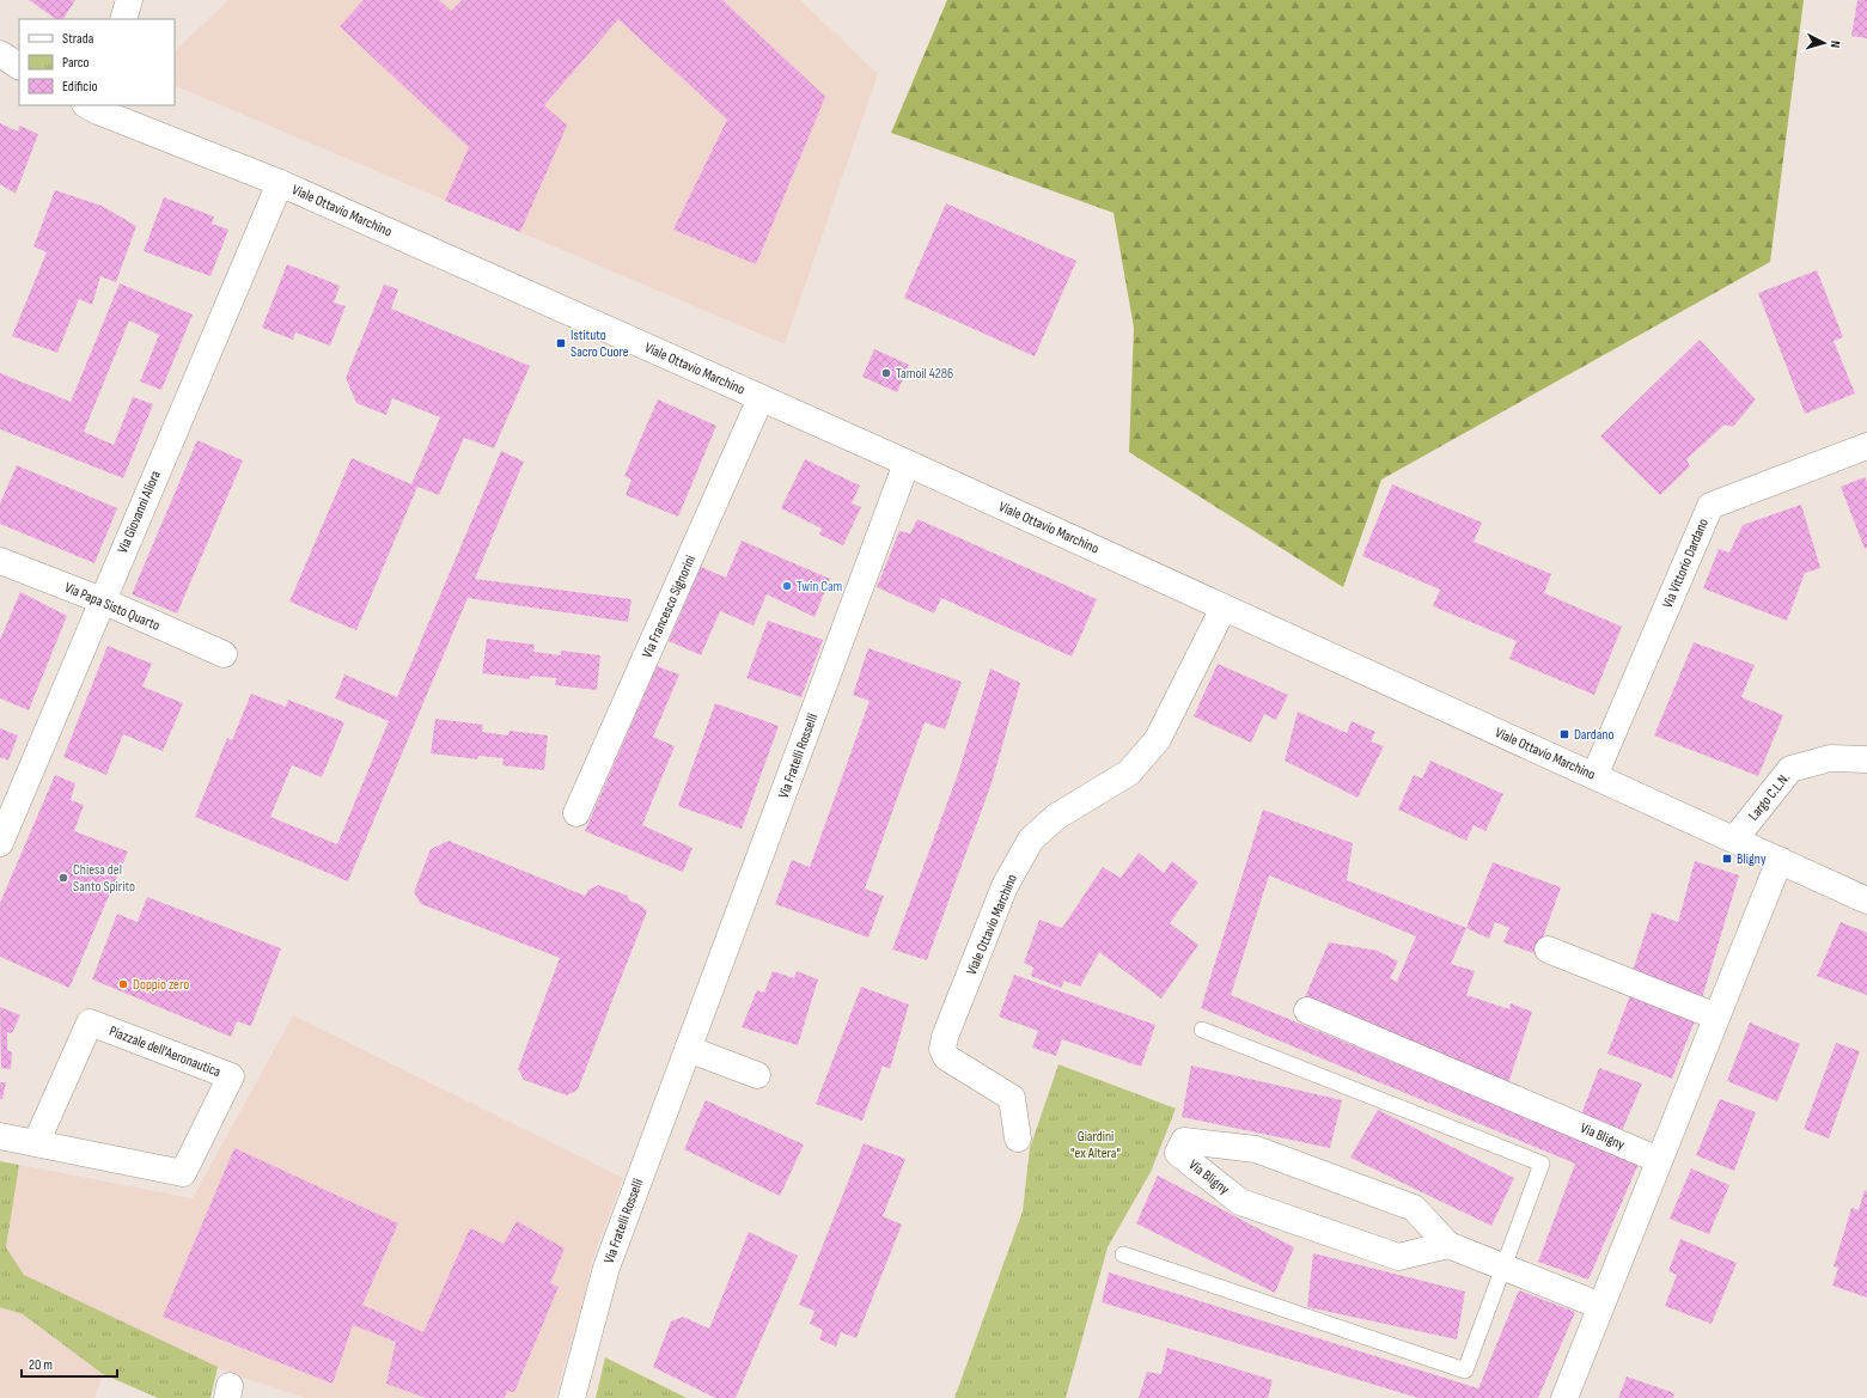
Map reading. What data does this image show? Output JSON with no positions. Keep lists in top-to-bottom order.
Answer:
{
  "streets": {
    "street": [
      "Viale Ottavio Marchino",
      "Via Giovanni Aliora",
      "Via Vittorio Dardano",
      "Via Papa Sisto Quarto",
      "Via Francesco Signorini",
      "Via Fratelli Rosselli",
      "Largo C.L.N.",
      "Piazzale dell'Aeronautica",
      "Via Bligny"
    ]
  },
  "crossings": [
    ["Viale Ottavio Marchino", "Via Giovanni Aliora"],
    ["Viale Ottavio Marchino", "Via Vittorio Dardano"],
    ["Viale Ottavio Marchino", "Via Francesco Signorini"],
    ["Viale Ottavio Marchino", "Via Fratelli Rosselli"],
    ["Viale Ottavio Marchino", "Largo C.L.N."],
    ["Via Giovanni Aliora", "Via Papa Sisto Quarto"]
  ],
  "parks": ["Giardini \"ex Altera\""],
  "places": {
    "transit": ["Istituto Sacro Cuore", "Dardano", "Bligny"],
    "other": [
      "Tamoil 4286",
      "Twin Cam",
      "Chiesa del Santo Spirito",
      "Doppio zero"
    ]
  },
  "legend": ["Strada", "Parco", "Edificio"],
  "scale_bar": "20 m",
  "north": "right"
}
